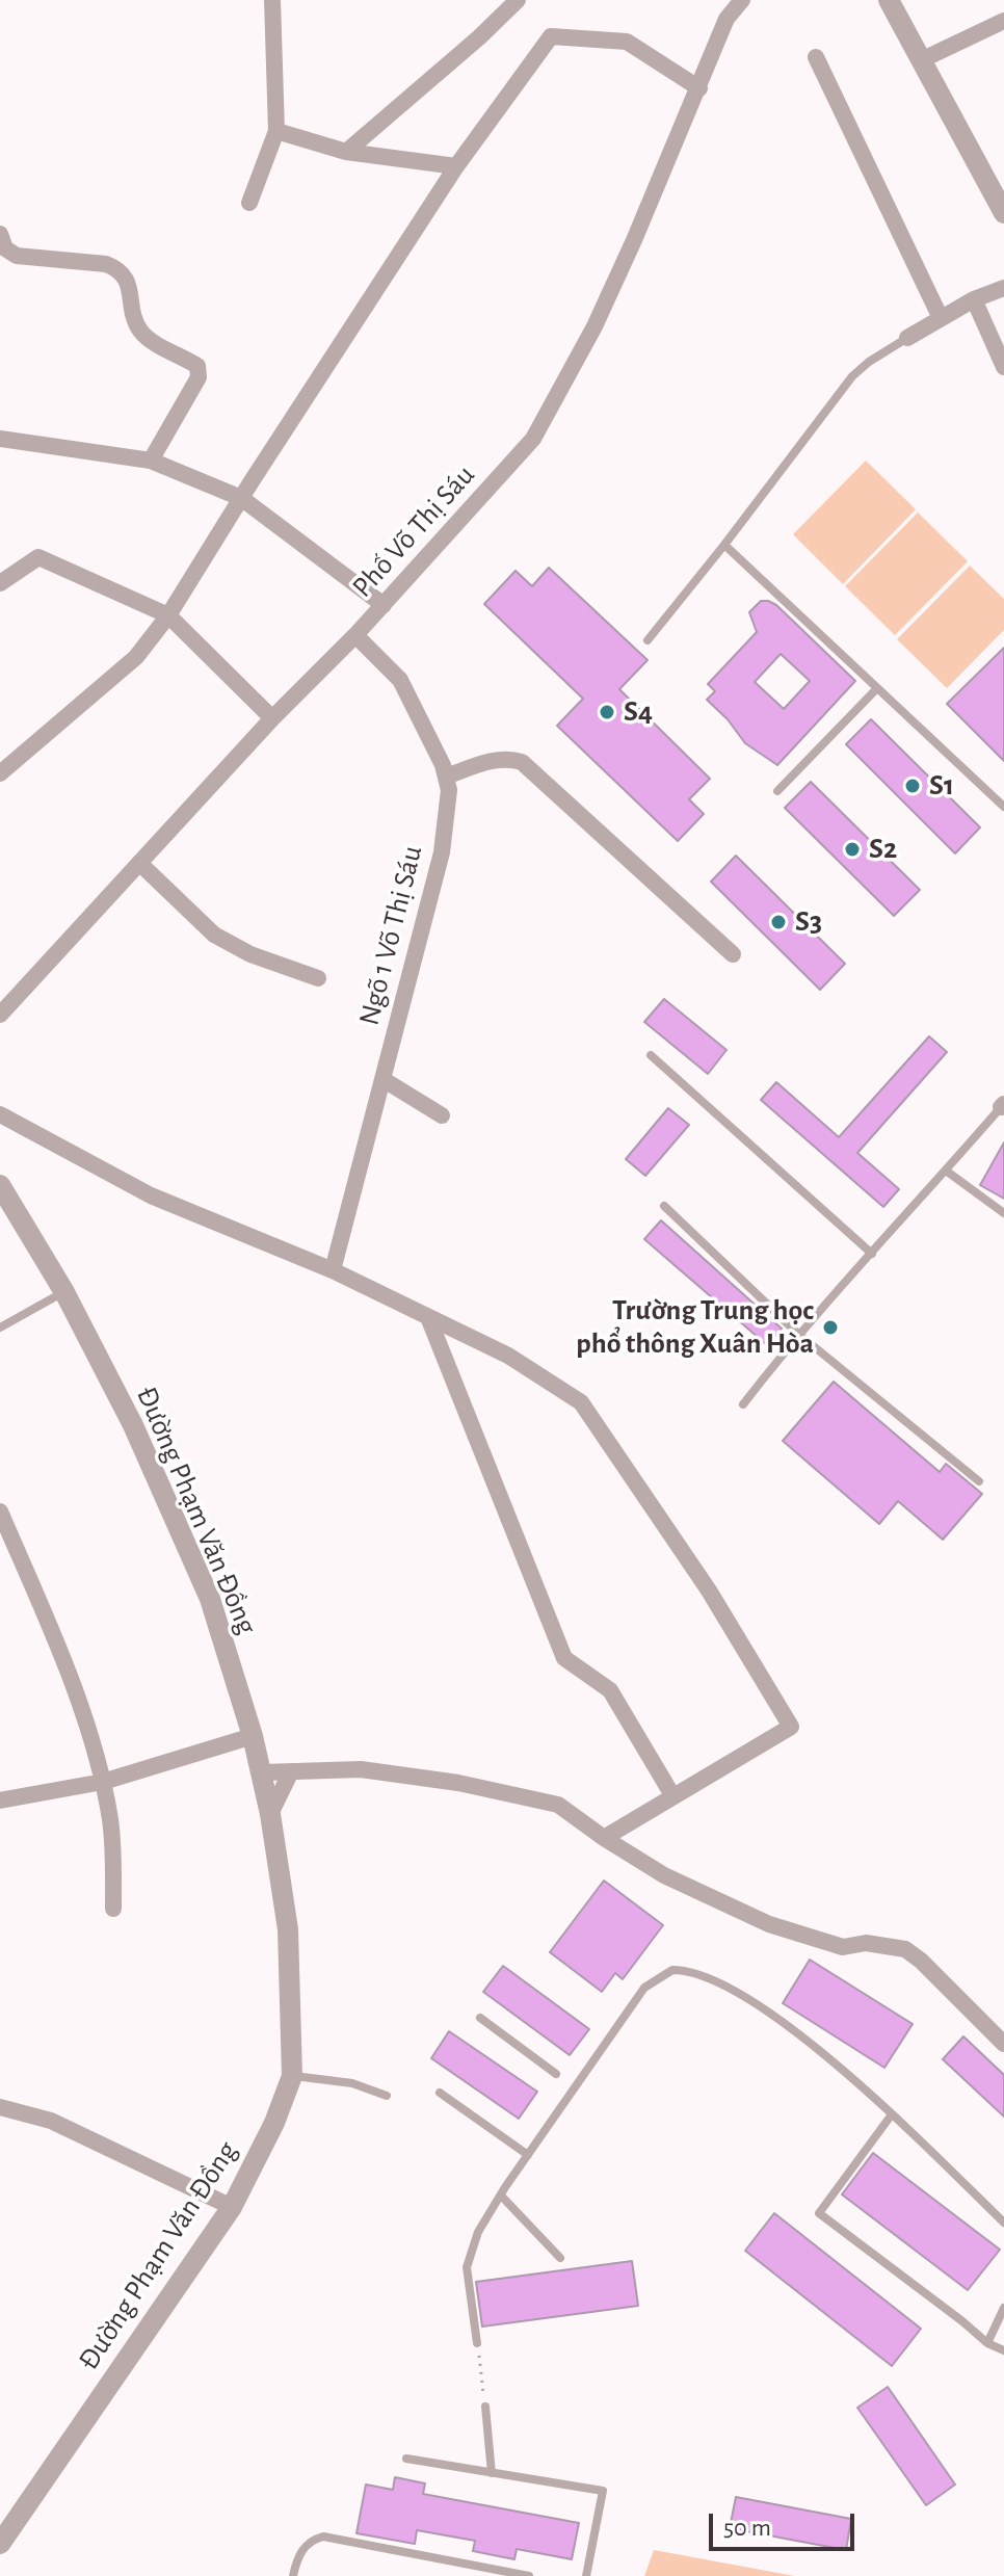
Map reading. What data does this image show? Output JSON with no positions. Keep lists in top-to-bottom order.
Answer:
{
  "streets": {
    "street": ["Phố Võ Thị Sáu", "Ngõ 1 Võ Thị Sáu", "Đường Phạm Văn Đồng"]
  },
  "crossings": [
    ["Phố Võ Thị Sáu", "Ngõ 1 Võ Thị Sáu"]
  ],
  "places": [
    "S4",
    "S1",
    "S2",
    "S3",
    "Trường Trung học phổ thông Xuân Hòa"
  ],
  "scale_bar": "50 m"
}
